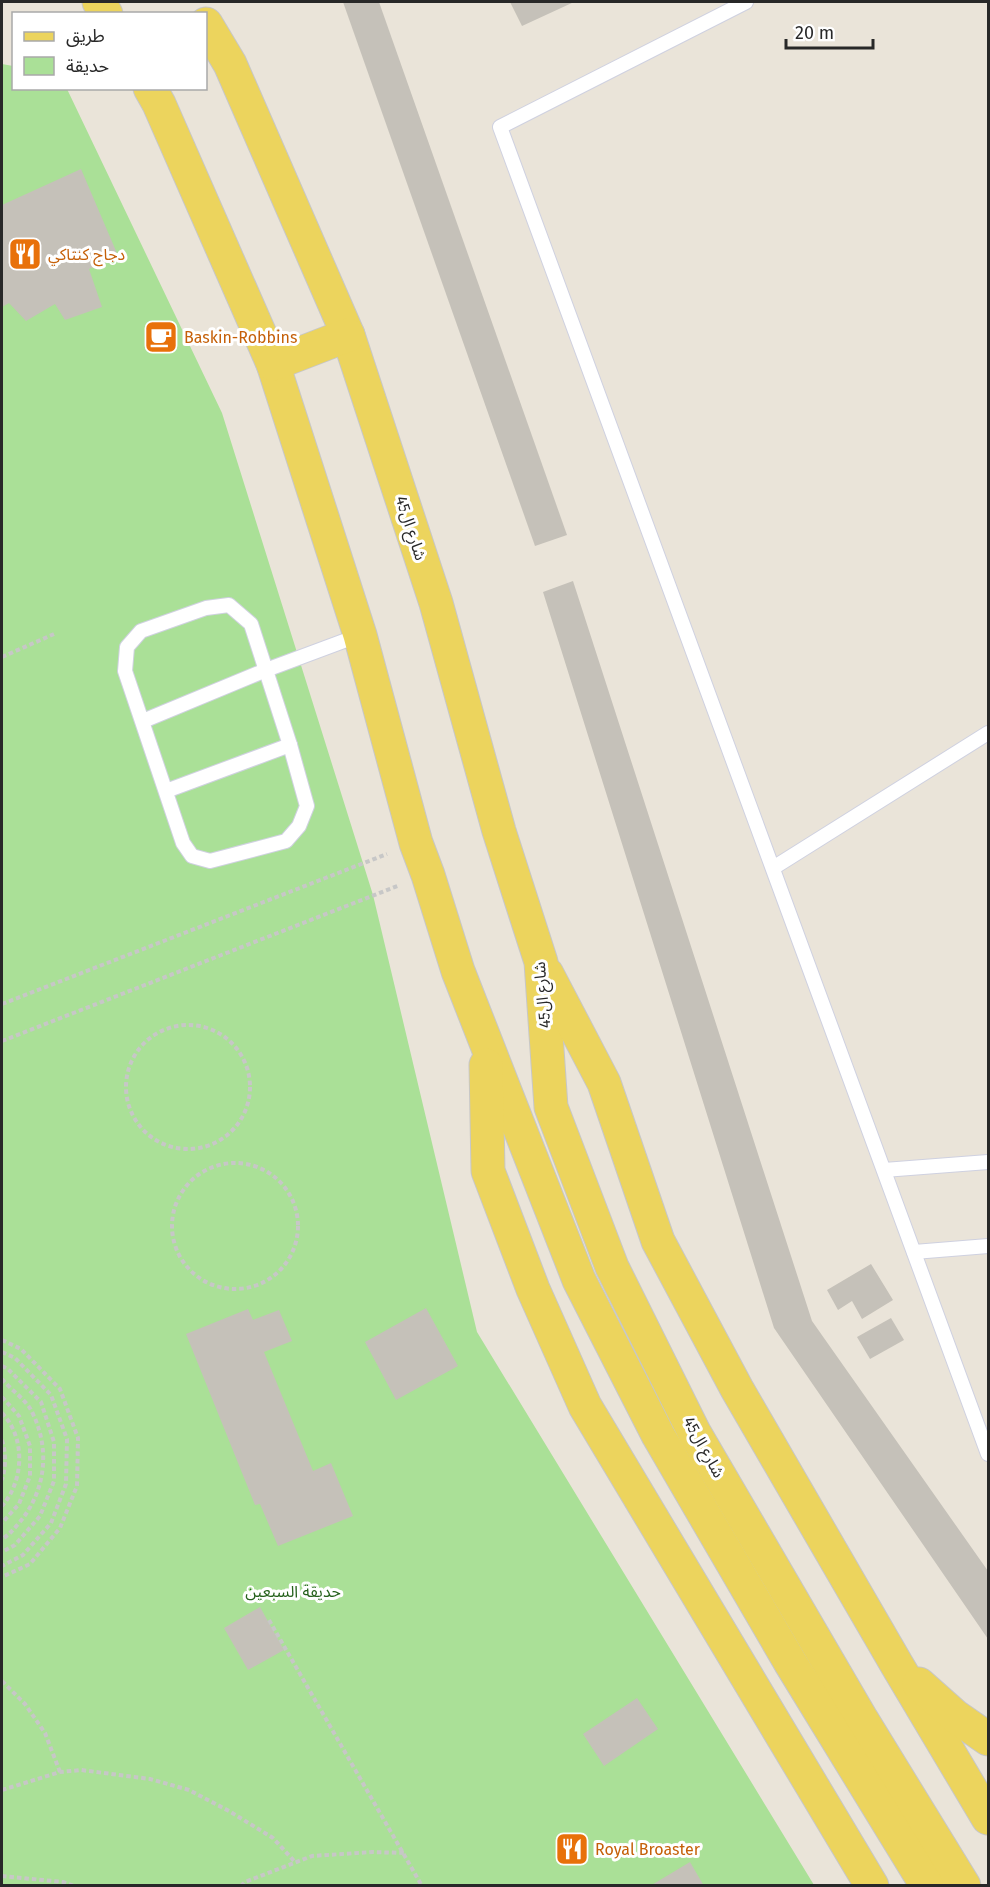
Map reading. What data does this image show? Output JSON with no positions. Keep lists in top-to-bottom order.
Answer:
{
  "streets": {
    "main road": ["شارع ال45"]
  },
  "parks": ["حديقة السبعين"],
  "places": {
    "restaurant": ["دجاج كنتاكي", "Royal Broaster"],
    "cafe": ["Baskin-Robbins"]
  },
  "legend": ["طريق", "حديقة"],
  "scale_bar": "20 m"
}
